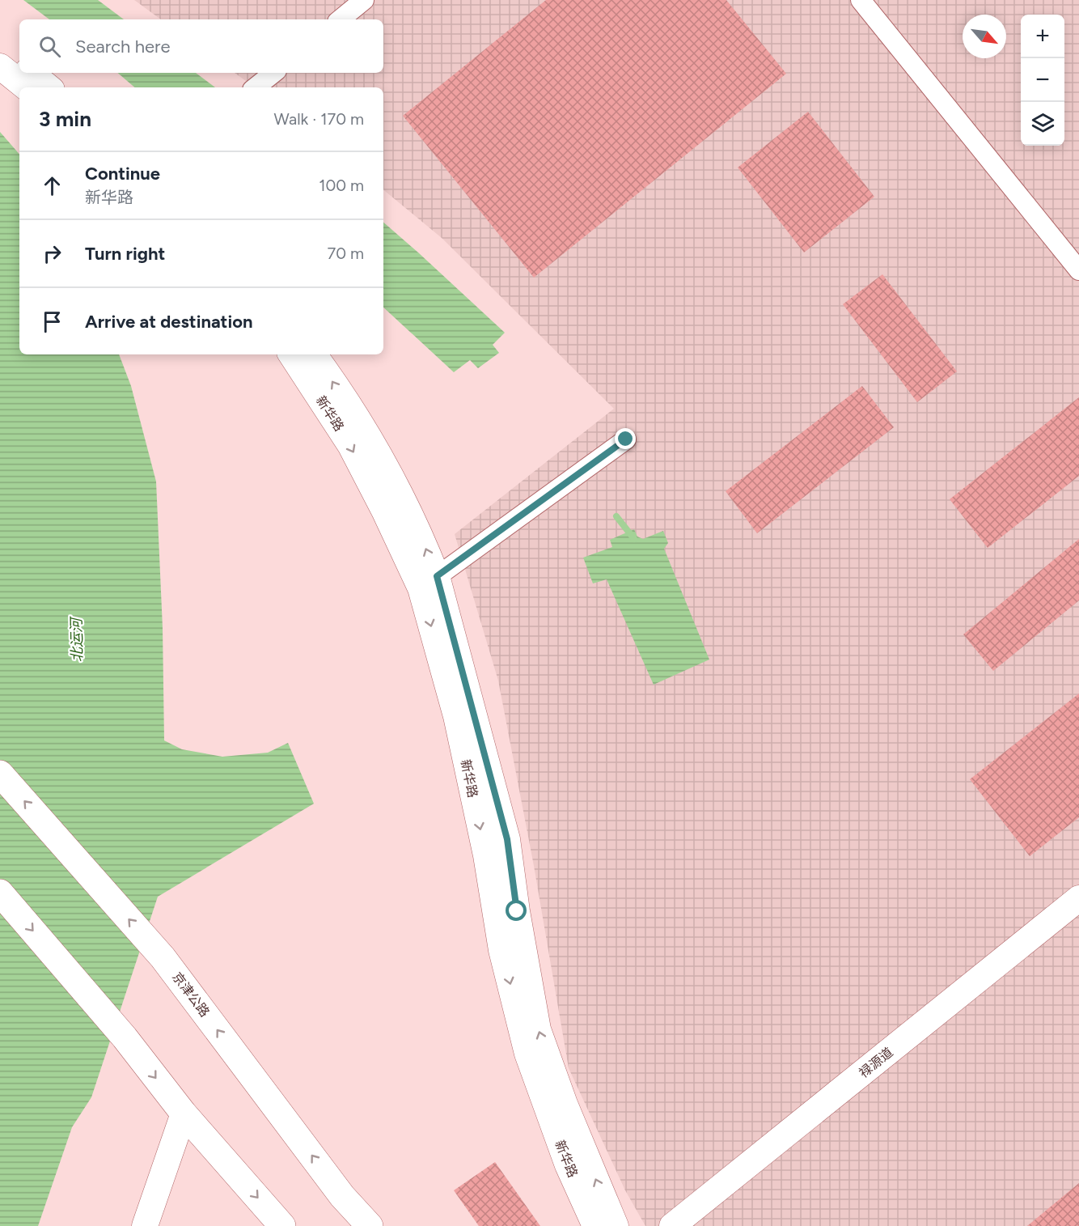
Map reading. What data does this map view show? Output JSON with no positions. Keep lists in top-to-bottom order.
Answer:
{
  "streets": {
    "highway": ["京津公路"],
    "street": ["新华路", "禄源道"]
  },
  "water": ["北运河"],
  "north": "bottom right",
  "page": {
    "map_buttons": ["+", "−"],
    "search": "Search here",
    "heading": ["3 min", "Walk · 170 m"],
    "list": [
      ["Continue", "新华路", "100 m"],
      ["Turn right", "70 m"],
      "Arrive at destination"
    ]
  }
}
